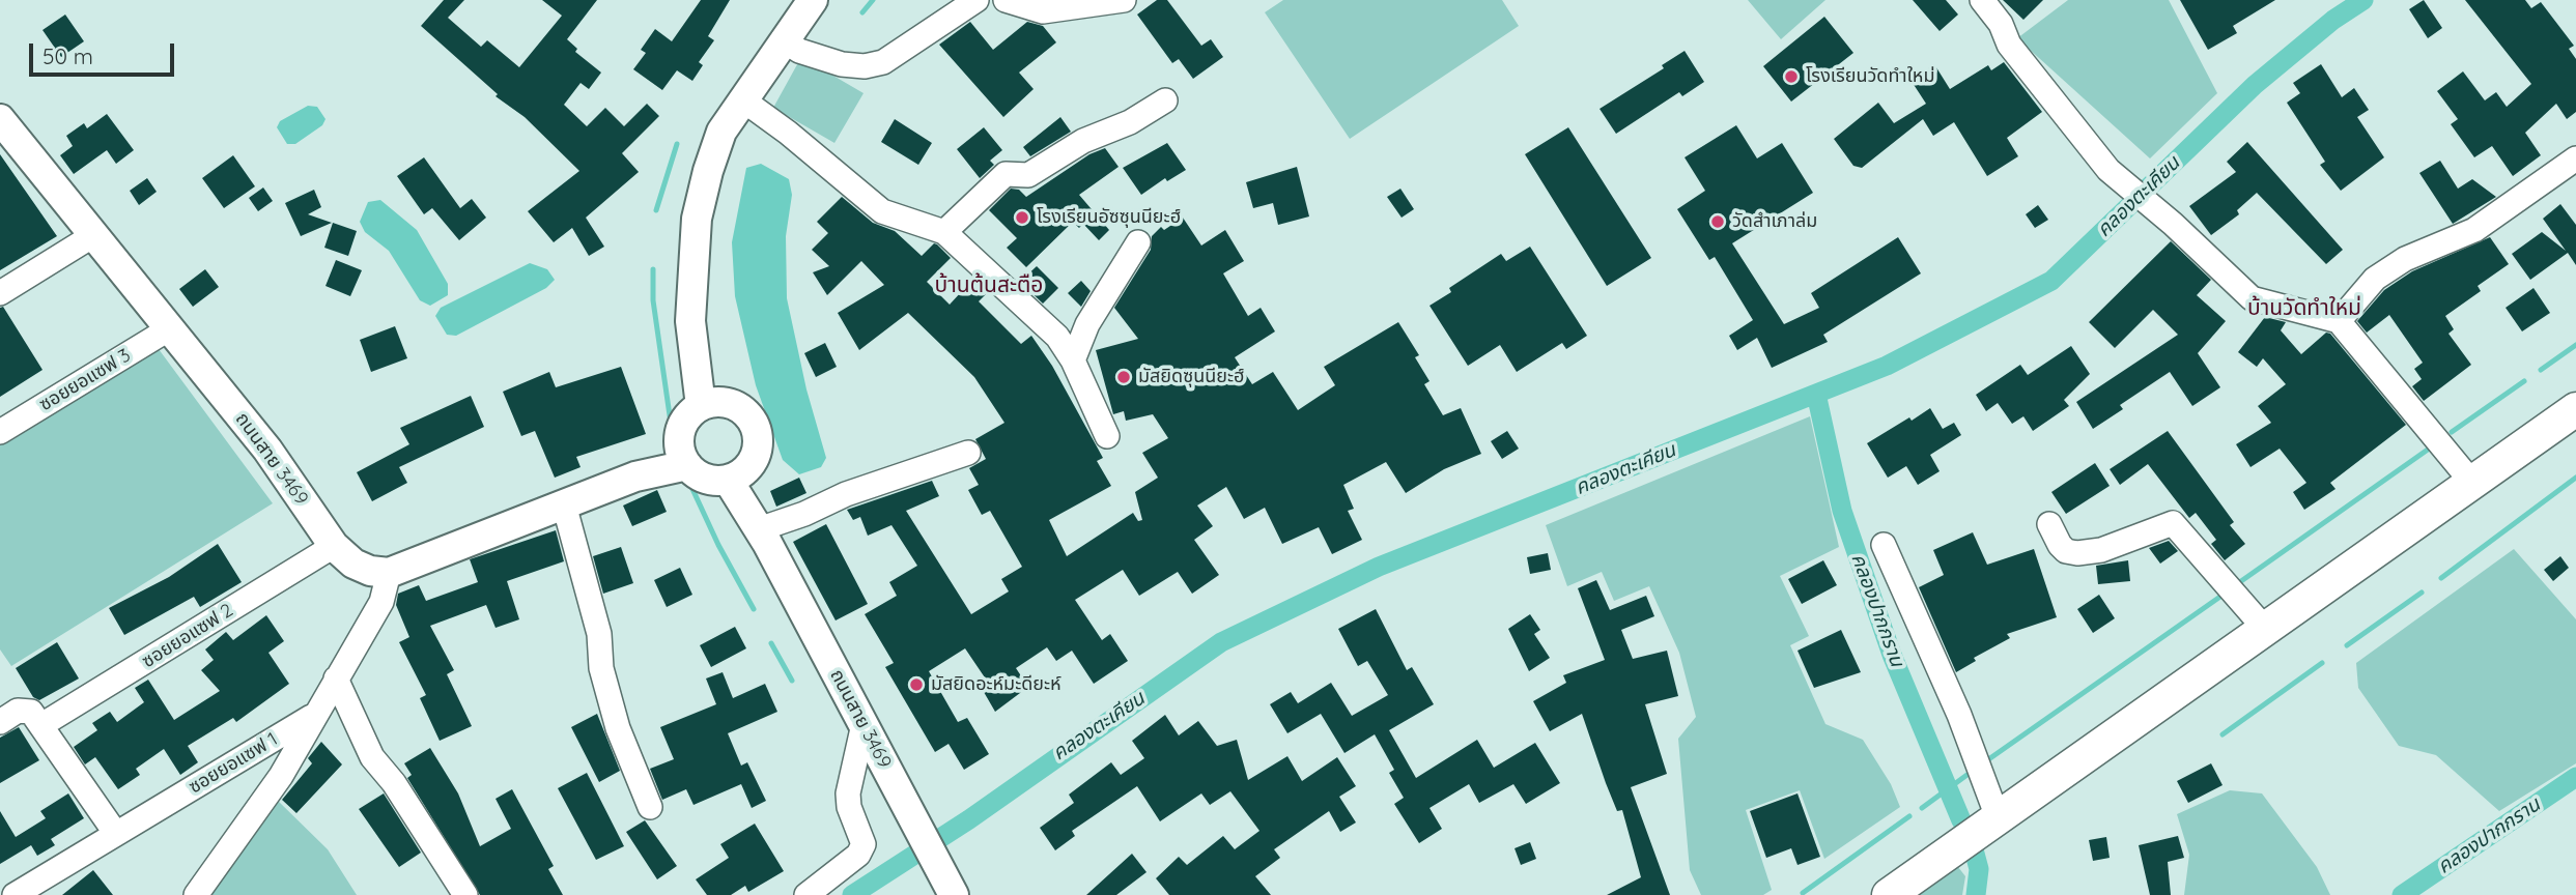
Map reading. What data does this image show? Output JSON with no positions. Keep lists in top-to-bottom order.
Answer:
{
  "streets": {
    "street": [
      "ซอยยอแซฟ 3",
      "ถนนสาย 3469",
      "ซอยยอแซฟ 2",
      "ซอยยอแซฟ 1"
    ]
  },
  "crossings": [
    ["ซอยยอแซฟ 3", "ถนนสาย 3469"],
    ["ถนนสาย 3469", "ซอยยอแซฟ 2"],
    ["ถนนสาย 3469", "ซอยยอแซฟ 1"]
  ],
  "districts": ["บ้านต้นสะตือ", "บ้านวัดทำใหม่"],
  "water": ["คลองตะเคียน", "คลองปากกราน"],
  "places": [
    "โรงเรียนวัดทำใหม่",
    "โรงเรียนอัซซุนนียะฮ์",
    "วัดสำเภาล่ม",
    "มัสยิดซุนนียะฮ์",
    "มัสยิดอะห์มะดียะห์"
  ],
  "scale_bar": "50 m"
}
